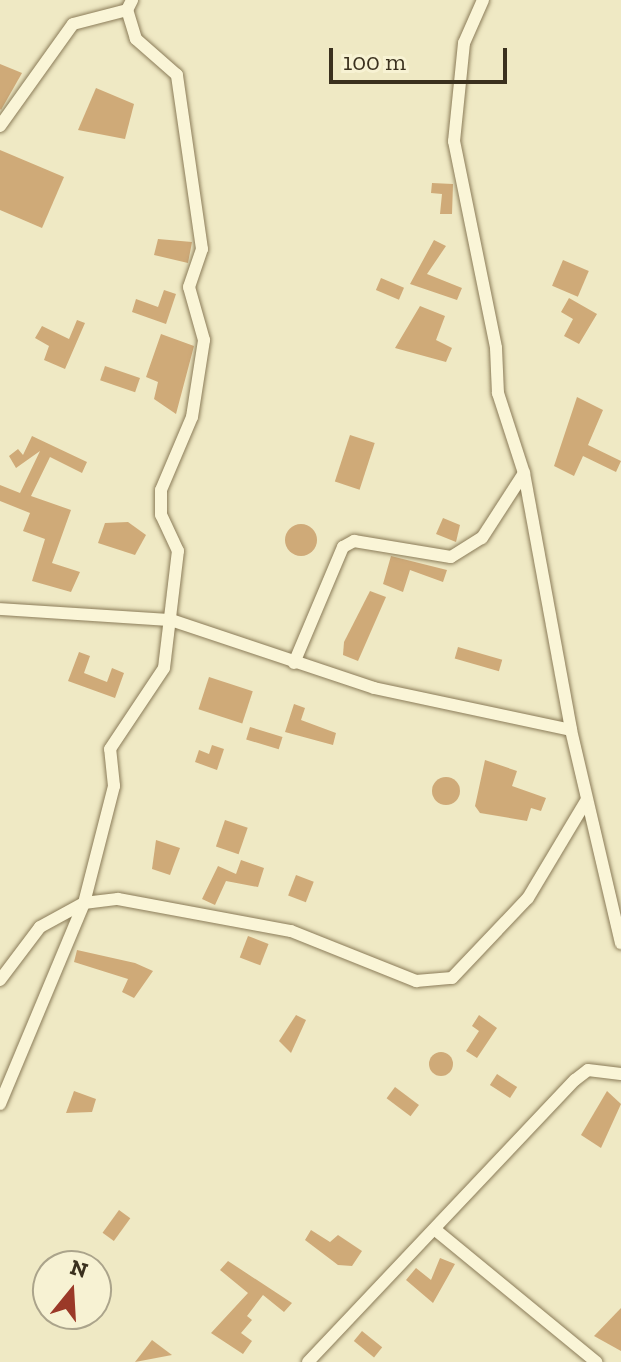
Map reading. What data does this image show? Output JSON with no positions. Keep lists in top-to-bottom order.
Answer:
{
  "scale_bar": "100 m",
  "north": "top"
}
